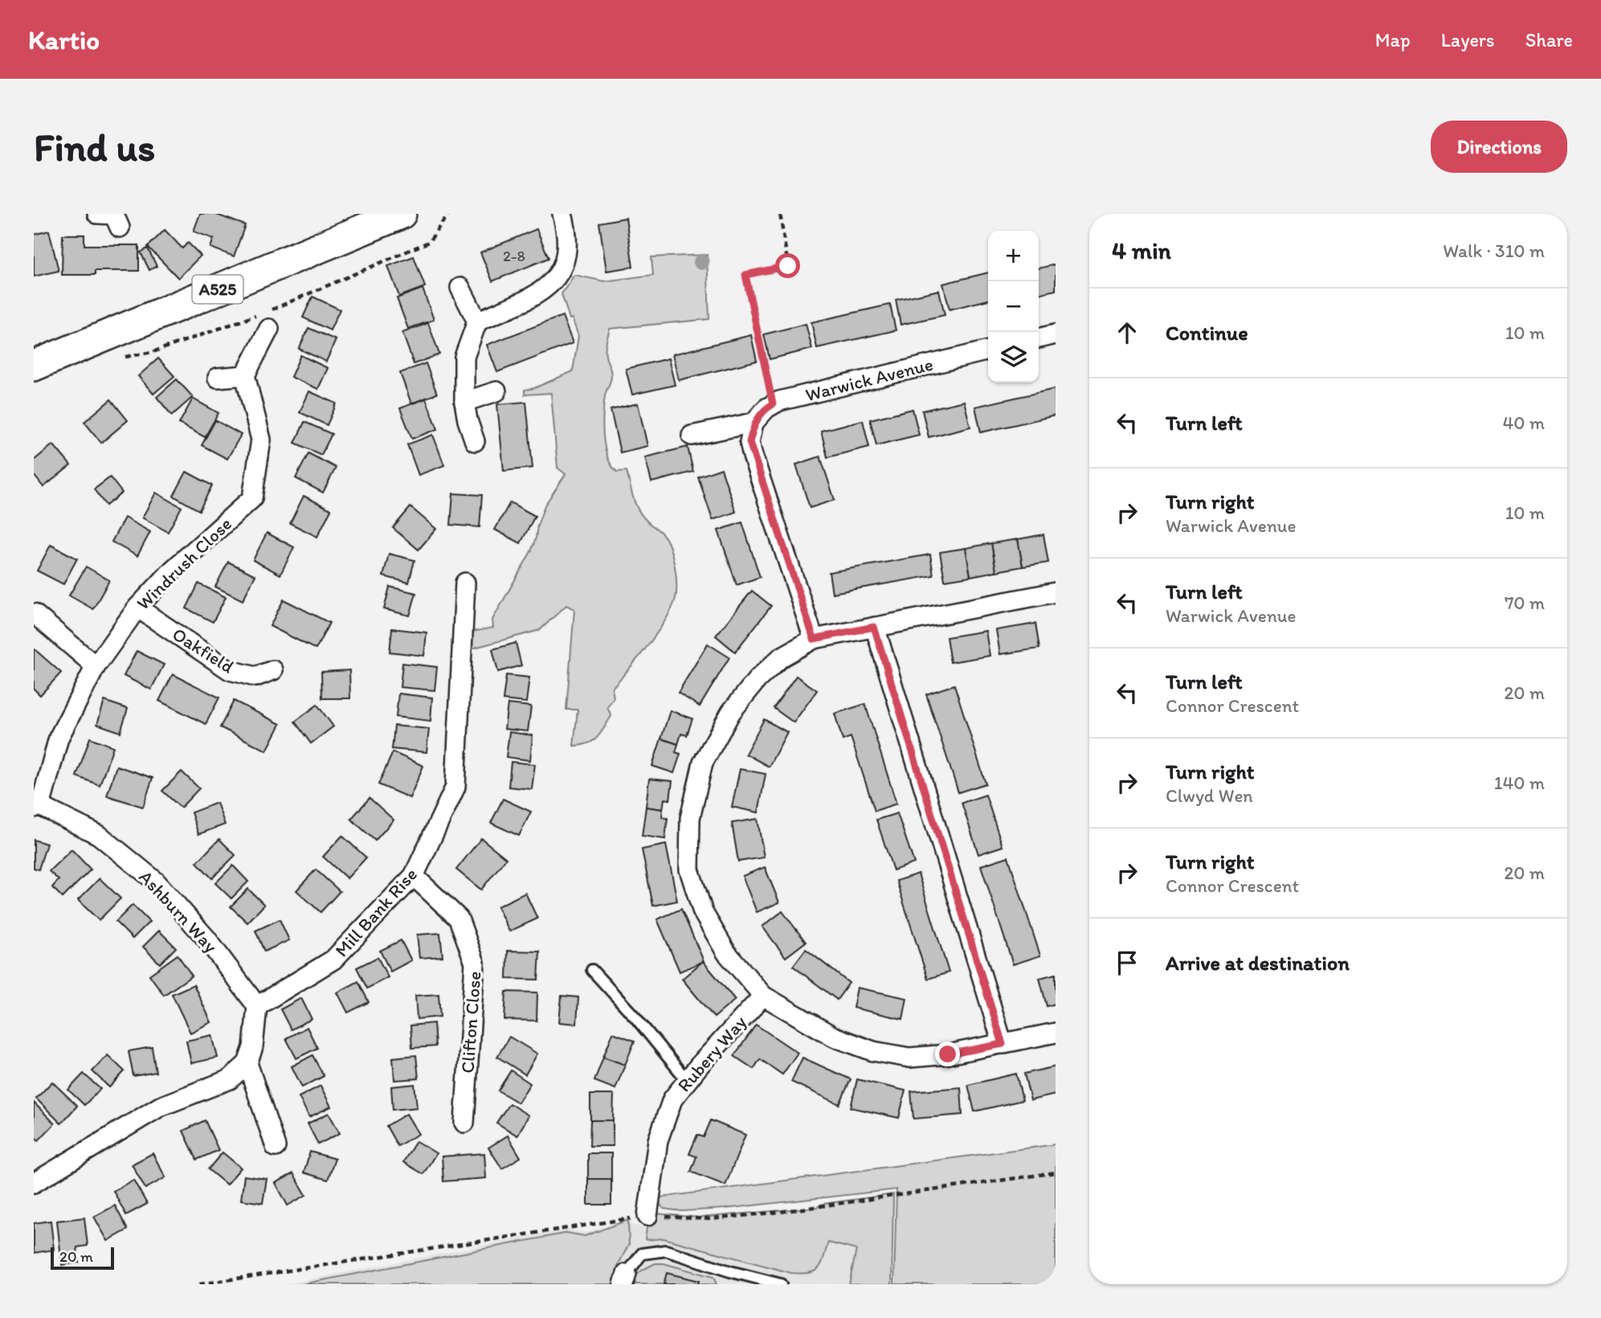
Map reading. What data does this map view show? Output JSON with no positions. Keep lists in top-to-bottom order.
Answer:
{
  "streets": {
    "main road": ["A525"],
    "street": [
      "Warwick Avenue",
      "Windrush Close",
      "Oakfield",
      "Ashburn Way",
      "Mill Bank Rise",
      "Clifton Close",
      "Rubery Way"
    ]
  },
  "crossings": [
    ["Windrush Close", "Oakfield"],
    ["Windrush Close", "Ashburn Way"],
    ["Ashburn Way", "Mill Bank Rise"],
    ["Mill Bank Rise", "Clifton Close"]
  ],
  "house_numbers": ["2-8"],
  "scale_bar": "20 m",
  "page": {
    "header": "Kartio",
    "nav": ["Map", "Layers", "Share"],
    "buttons": "Directions",
    "title": "Find us",
    "heading": ["4 min", "Walk · 310 m"],
    "map_buttons": ["+", "−"],
    "list": [
      ["Continue", "10 m"],
      ["Turn left", "40 m"],
      ["Turn right", "Warwick Avenue", "10 m"],
      ["Turn left", "Warwick Avenue", "70 m"],
      ["Turn left", "Connor Crescent", "20 m"],
      ["Turn right", "Clwyd Wen", "140 m"],
      ["Turn right", "Connor Crescent", "20 m"],
      "Arrive at destination"
    ],
    "scale": "20 m"
  }
}
